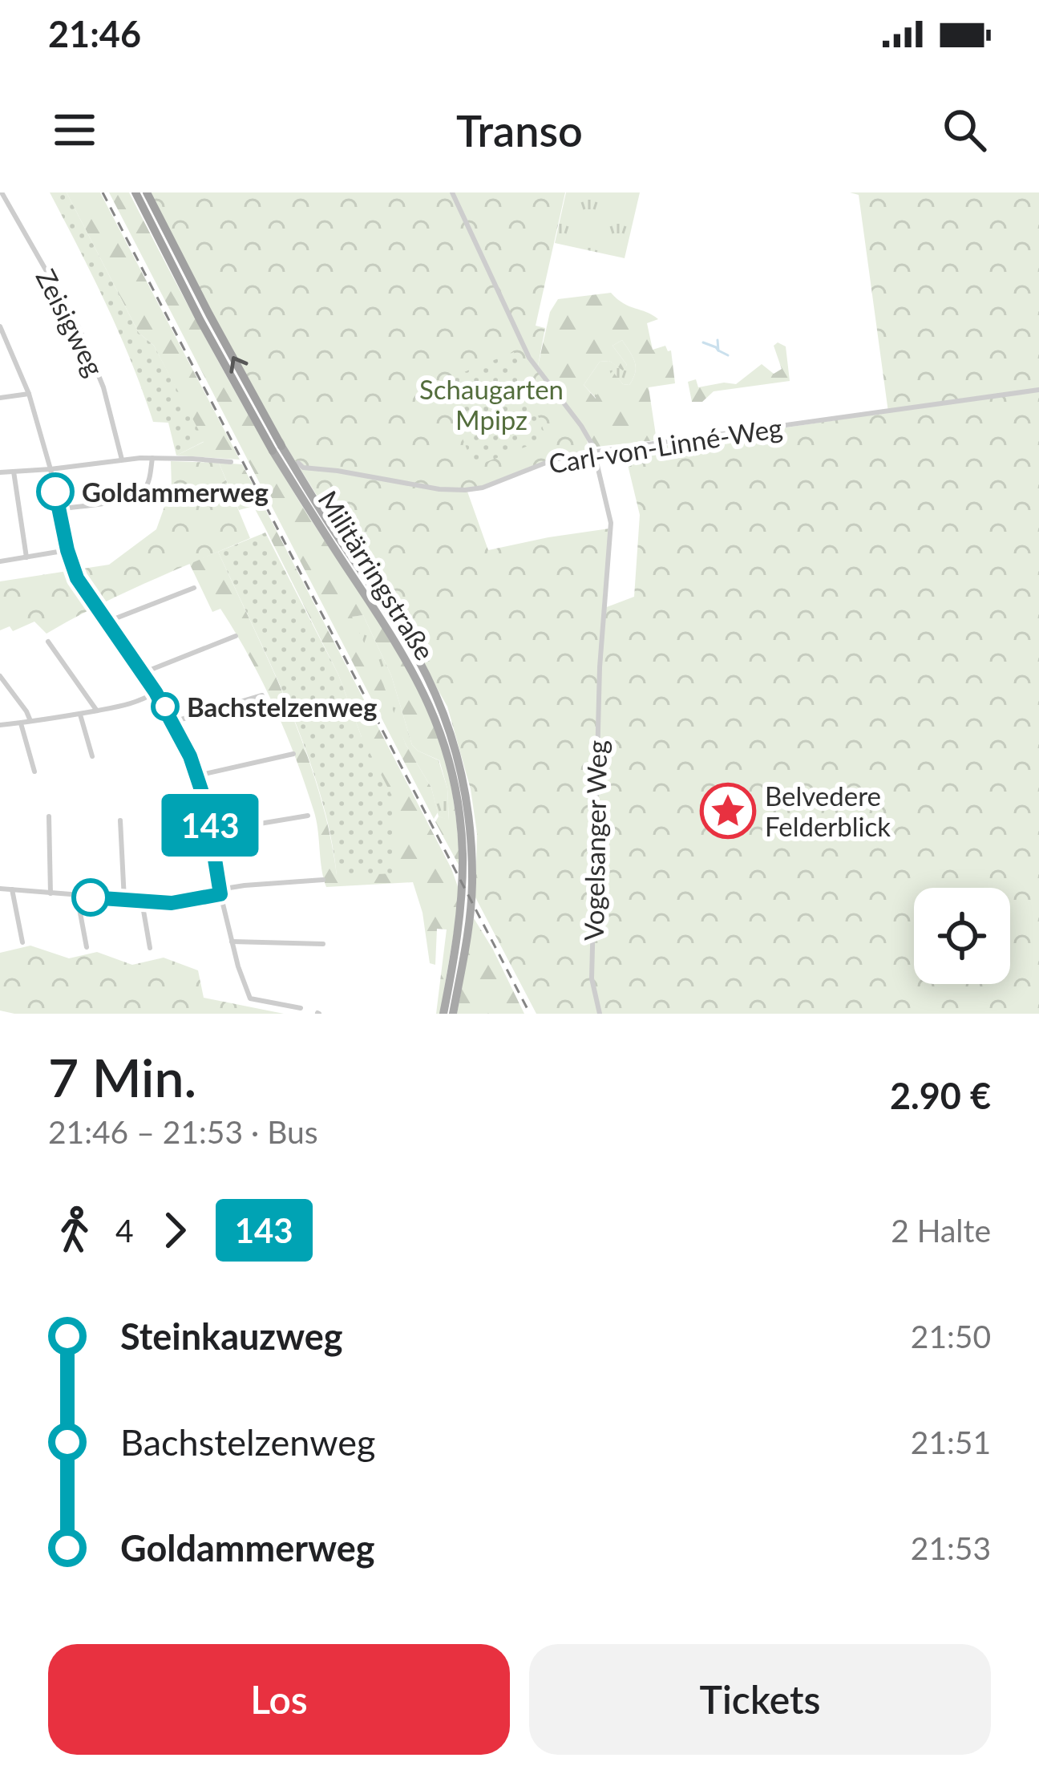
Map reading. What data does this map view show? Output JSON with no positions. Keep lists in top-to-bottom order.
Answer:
{
  "streets": {
    "highway": ["Militärringstraße"],
    "street": ["Zeisigweg", "Carl-von-Linné-Weg", "Vogelsanger Weg"]
  },
  "crossings": [
    ["Carl-von-Linné-Weg", "Vogelsanger Weg"]
  ],
  "parks": ["Schaugarten Mpipz"],
  "places": {
    "other": ["Goldammerweg", "Bachstelzenweg"],
    "place": ["Belvedere Felderblick"]
  },
  "lines": ["bus line 143"],
  "page": {
    "status": "21:46",
    "header": "Transo",
    "on_map": "143",
    "heading": ["7 Min.", "21:46 – 21:53 · Bus", "2.90 €"],
    "legs": ["4", "143", "2 Halte"],
    "list": [
      {
        "name": "Steinkauzweg",
        "value": "21:50"
      },
      {
        "name": "Bachstelzenweg",
        "value": "21:51"
      },
      {
        "name": "Goldammerweg",
        "value": "21:53"
      }
    ],
    "buttons": ["Los", "Tickets"]
  }
}
